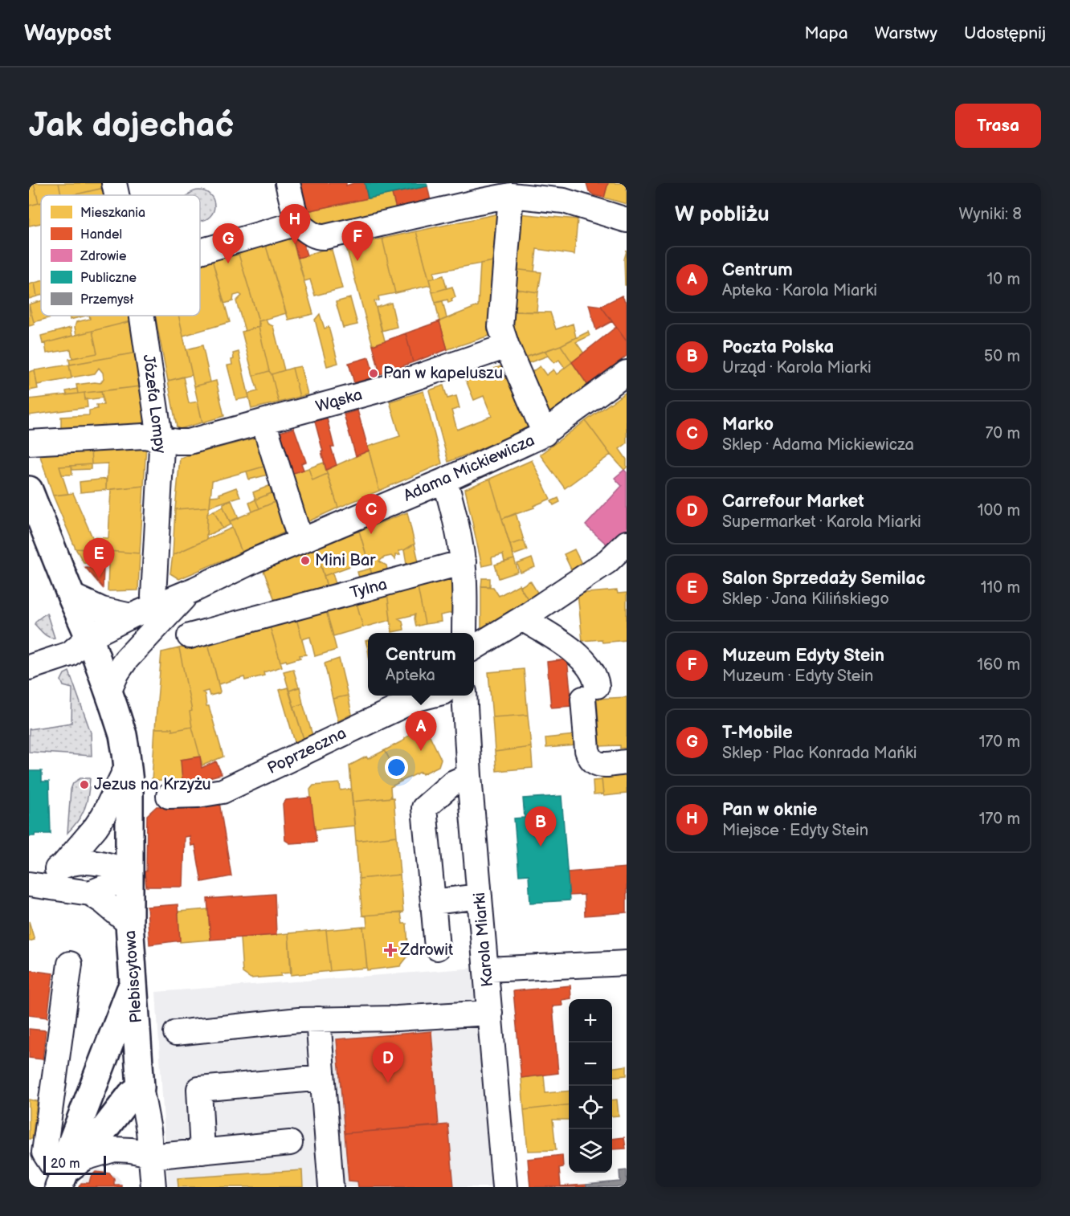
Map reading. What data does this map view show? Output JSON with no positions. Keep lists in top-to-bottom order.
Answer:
{
  "streets": {
    "main road": ["Plebiscytowa"],
    "street": [
      "Wąska",
      "Józefa Lompy",
      "Adama Mickiewicza",
      "Tylna",
      "Poprzeczna",
      "Karola Miarki"
    ]
  },
  "crossings": [
    ["Wąska", "Józefa Lompy"],
    ["Adama Mickiewicza", "Plebiscytowa"]
  ],
  "places": {
    "other": ["Pan w kapeluszu", "Mini Bar", "Jezus na Krzyżu"],
    "health": ["Zdrowit"]
  },
  "legend": [
    "Mieszkania",
    "Handel",
    "Zdrowie",
    "Publiczne",
    "Przemysł"
  ],
  "scale_bar": "20 m",
  "page": {
    "header": "Waypost",
    "nav": ["Mapa", "Warstwy", "Udostępnij"],
    "buttons": "Trasa",
    "title": "Jak dojechać",
    "heading": ["W pobliżu", "Wyniki: 8"],
    "pins": [
      "H",
      "F",
      "G",
      "C",
      "E",
      "A",
      "B",
      "D"
    ],
    "list": [
      {
        "mark": "A",
        "name": "Centrum",
        "note": "Apteka · Karola Miarki",
        "value": "10 m"
      },
      {
        "mark": "B",
        "name": "Poczta Polska",
        "note": "Urząd · Karola Miarki",
        "value": "50 m"
      },
      {
        "mark": "C",
        "name": "Marko",
        "note": "Sklep · Adama Mickiewicza",
        "value": "70 m"
      },
      {
        "mark": "D",
        "name": "Carrefour Market",
        "note": "Supermarket · Karola Miarki",
        "value": "100 m"
      },
      {
        "mark": "E",
        "name": "Salon Sprzedaży Semilac",
        "note": "Sklep · Jana Kilińskiego",
        "value": "110 m"
      },
      {
        "mark": "F",
        "name": "Muzeum Edyty Stein",
        "note": "Muzeum · Edyty Stein",
        "value": "160 m"
      },
      {
        "mark": "G",
        "name": "T-Mobile",
        "note": "Sklep · Plac Konrada Mańki",
        "value": "170 m"
      },
      {
        "mark": "H",
        "name": "Pan w oknie",
        "note": "Miejsce · Edyty Stein",
        "value": "170 m"
      }
    ],
    "popup": ["Centrum", "Apteka"],
    "map_buttons": ["+", "−"],
    "scale": "20 m"
  }
}
